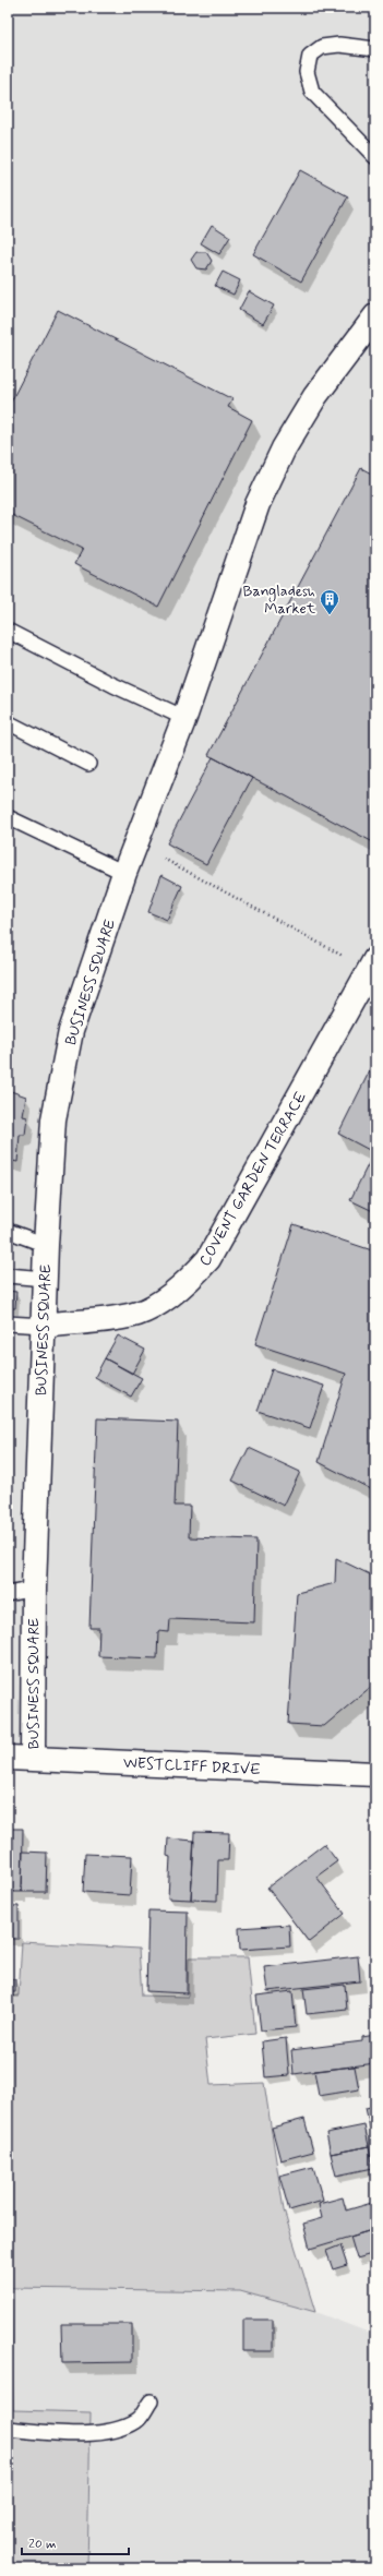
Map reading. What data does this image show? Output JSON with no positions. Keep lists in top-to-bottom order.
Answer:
{
  "streets": {
    "street": ["BUSINESS SQUARE", "COVENT GARDEN TERRACE", "WESTCLIFF DRIVE"]
  },
  "crossings": [
    ["BUSINESS SQUARE", "COVENT GARDEN TERRACE"],
    ["BUSINESS SQUARE", "WESTCLIFF DRIVE"]
  ],
  "places": {
    "building": ["Bangladesh Market"]
  },
  "scale_bar": "20 m"
}
